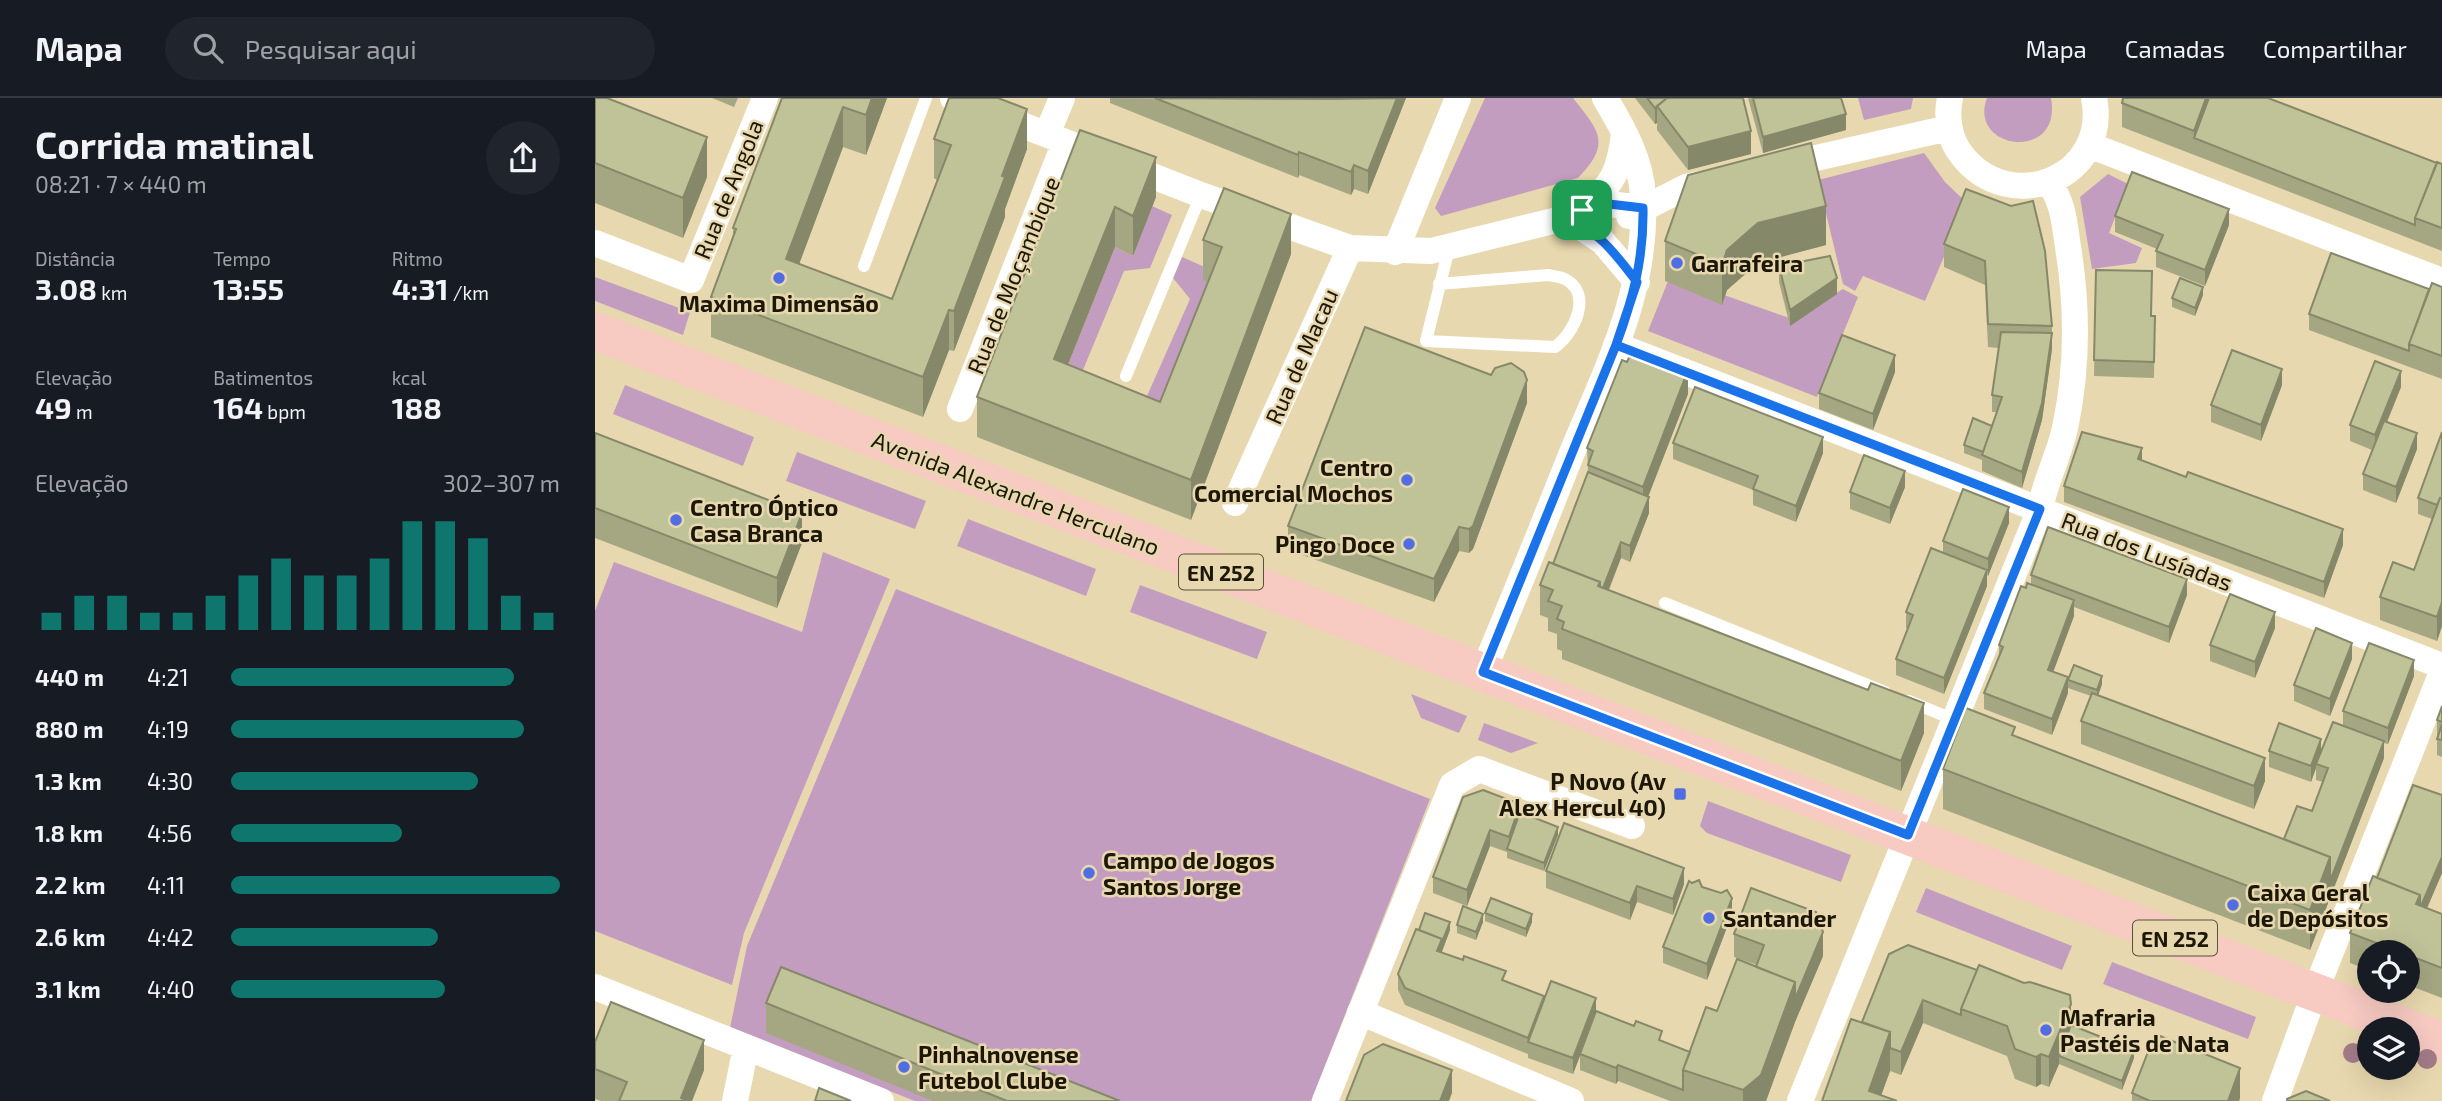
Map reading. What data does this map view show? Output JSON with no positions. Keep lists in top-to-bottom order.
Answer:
{
  "streets": {
    "main road": ["Avenida Alexandre Herculano", "EN 252"],
    "street": [
      "Rua de Angola",
      "Rua de Moçambique",
      "Rua de Macau",
      "Rua dos Lusíadas"
    ]
  },
  "crossings": [
    ["Avenida Alexandre Herculano", "EN 252"]
  ],
  "places": {
    "other": [
      "Garrafeira",
      "Maxima Dimensão",
      "Centro Comercial Mochos",
      "Centro Óptico Casa Branca",
      "Pingo Doce",
      "Campo de Jogos Santos Jorge",
      "Caixa Geral de Depósitos",
      "Santander",
      "Mafraria Pastéis de Nata",
      "Pinhalnovense Futebol Clube"
    ],
    "transit": ["P Novo (Av Alex Hercul 40)"]
  },
  "page": {
    "header": "Mapa",
    "search": "Pesquisar aqui",
    "nav": ["Mapa", "Camadas", "Compartilhar"],
    "heading": ["Corrida matinal", "08:21 · 7 × 440 m"],
    "stats": [
      ["Distância", "3.08 km"],
      ["Tempo", "13:55"],
      ["Ritmo", "4:31 /km"],
      ["Elevação", "49 m"],
      ["Batimentos", "164 bpm"],
      ["kcal", "188"]
    ],
    "chart": ["Elevação", "302–307 m"],
    "list": [
      {
        "name": "440 m",
        "note": "4:21"
      },
      {
        "name": "880 m",
        "note": "4:19"
      },
      {
        "name": "1.3 km",
        "note": "4:30"
      },
      {
        "name": "1.8 km",
        "note": "4:56"
      },
      {
        "name": "2.2 km",
        "note": "4:11"
      },
      {
        "name": "2.6 km",
        "note": "4:42"
      },
      {
        "name": "3.1 km",
        "note": "4:40"
      }
    ]
  }
}
